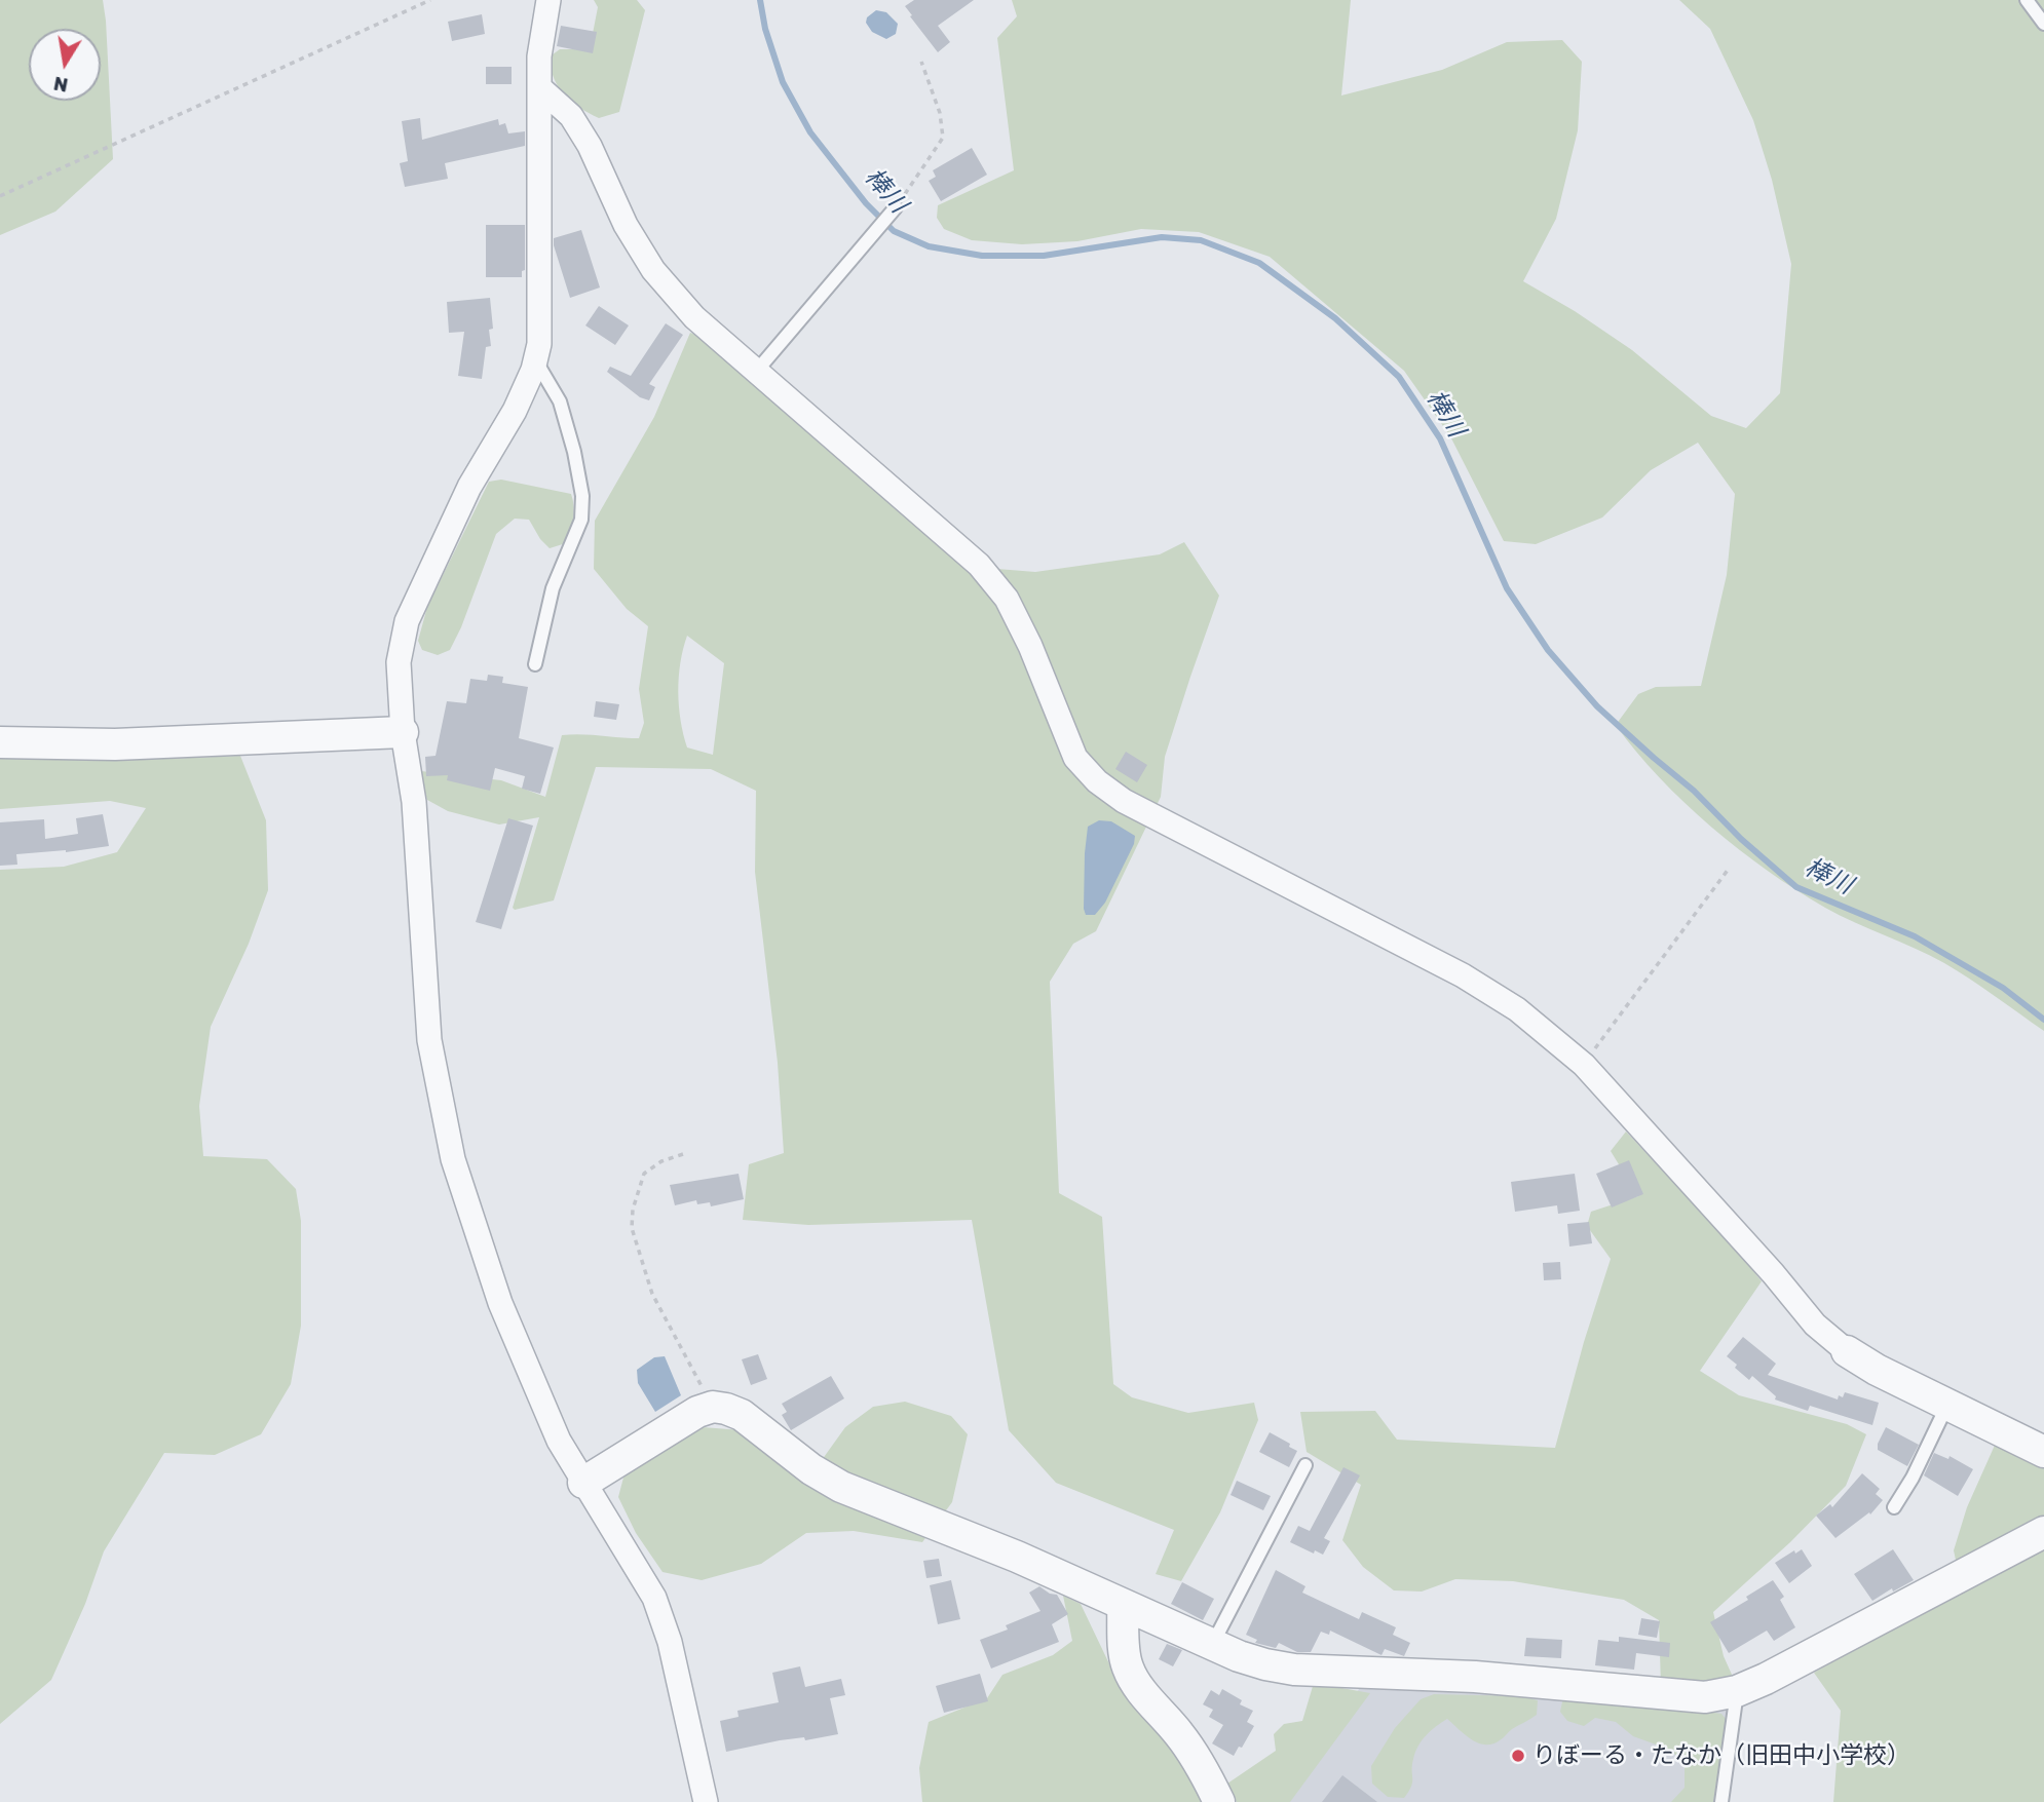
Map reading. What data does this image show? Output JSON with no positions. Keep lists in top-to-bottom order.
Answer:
{
  "water": ["棒川"],
  "places": ["りぼーる・たなか（旧田中小学校）"],
  "north": "bottom"
}
